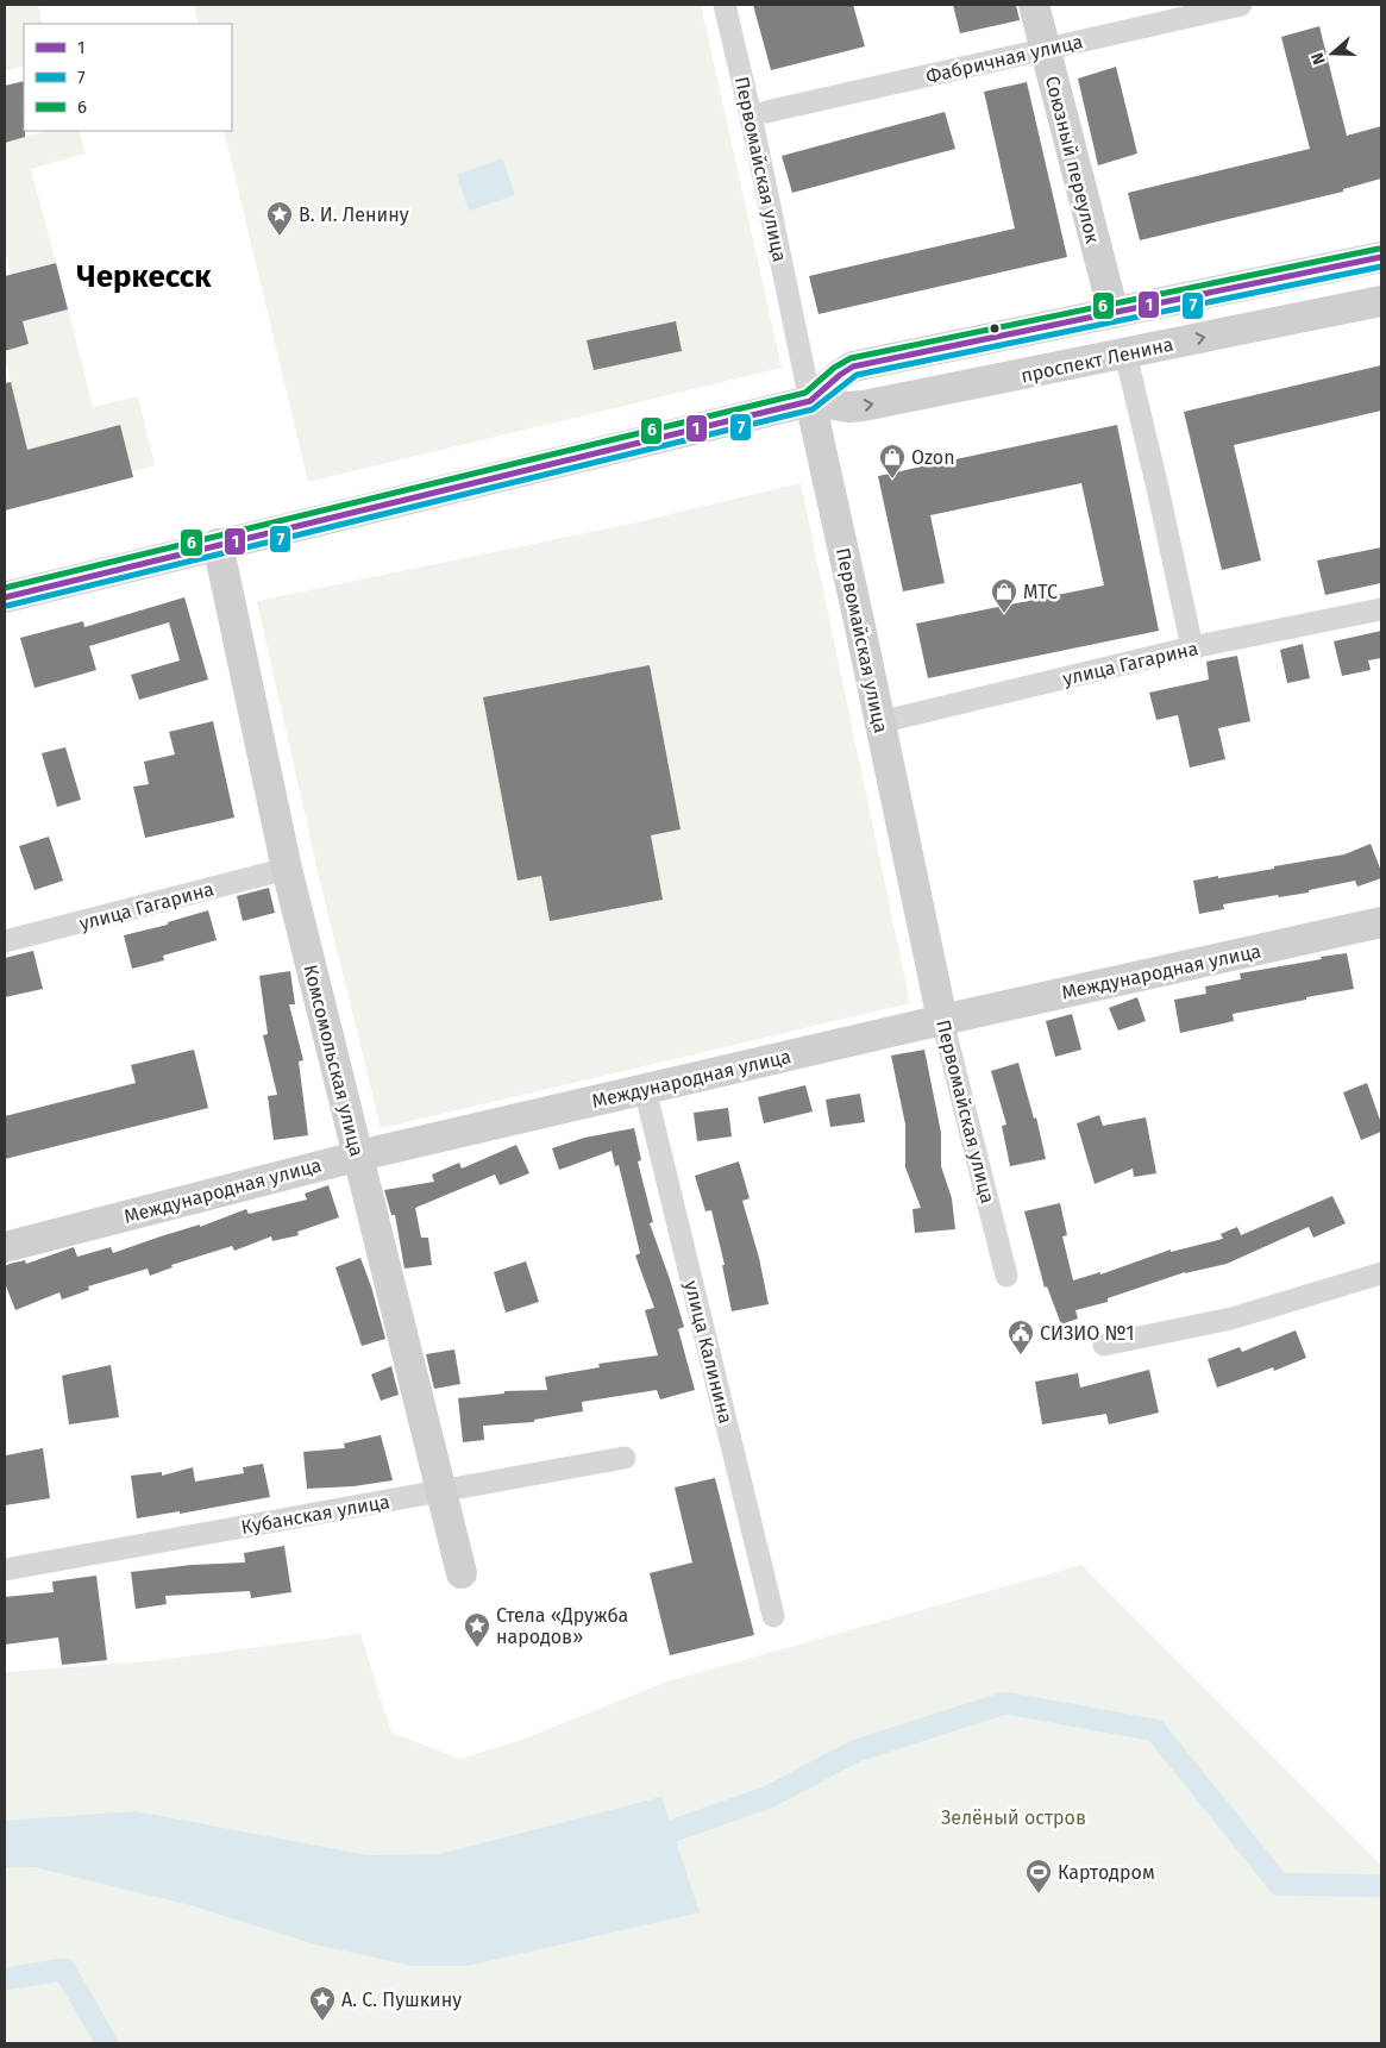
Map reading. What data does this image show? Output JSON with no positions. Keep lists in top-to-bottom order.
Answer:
{
  "streets": {
    "main road": [
      "Союзный переулок",
      "Первомайская улица",
      "проспект Ленина",
      "Международная улица",
      "Комсомольская улица"
    ],
    "street": [
      "Фабричная улица",
      "улица Гагарина",
      "улица Калинина",
      "Кубанская улица"
    ]
  },
  "crossings": [
    ["Фабричная улица", "Союзный переулок"],
    ["Союзный переулок", "проспект Ленина"],
    ["Первомайская улица", "проспект Ленина"],
    ["Первомайская улица", "улица Гагарина"],
    ["Первомайская улица", "Международная улица"],
    ["проспект Ленина", "Комсомольская улица"],
    ["улица Гагарина", "Комсомольская улица"],
    ["Международная улица", "Комсомольская улица"],
    ["Международная улица", "улица Калинина"],
    ["Комсомольская улица", "Кубанская улица"]
  ],
  "districts": ["Черкесск"],
  "parks": ["Зелёный остров"],
  "places": {
    "place": ["В. И. Ленину", "Стела «Дружба народов»", "А. С. Пушкину"],
    "shop": ["Ozon", "МТС"],
    "public building": ["СИЗИО №1"],
    "sports": ["Картодром"]
  },
  "lines": ["transit line 6", "transit line 1", "transit line 7"],
  "legend": ["1", "7", "6"],
  "north": "left"
}
